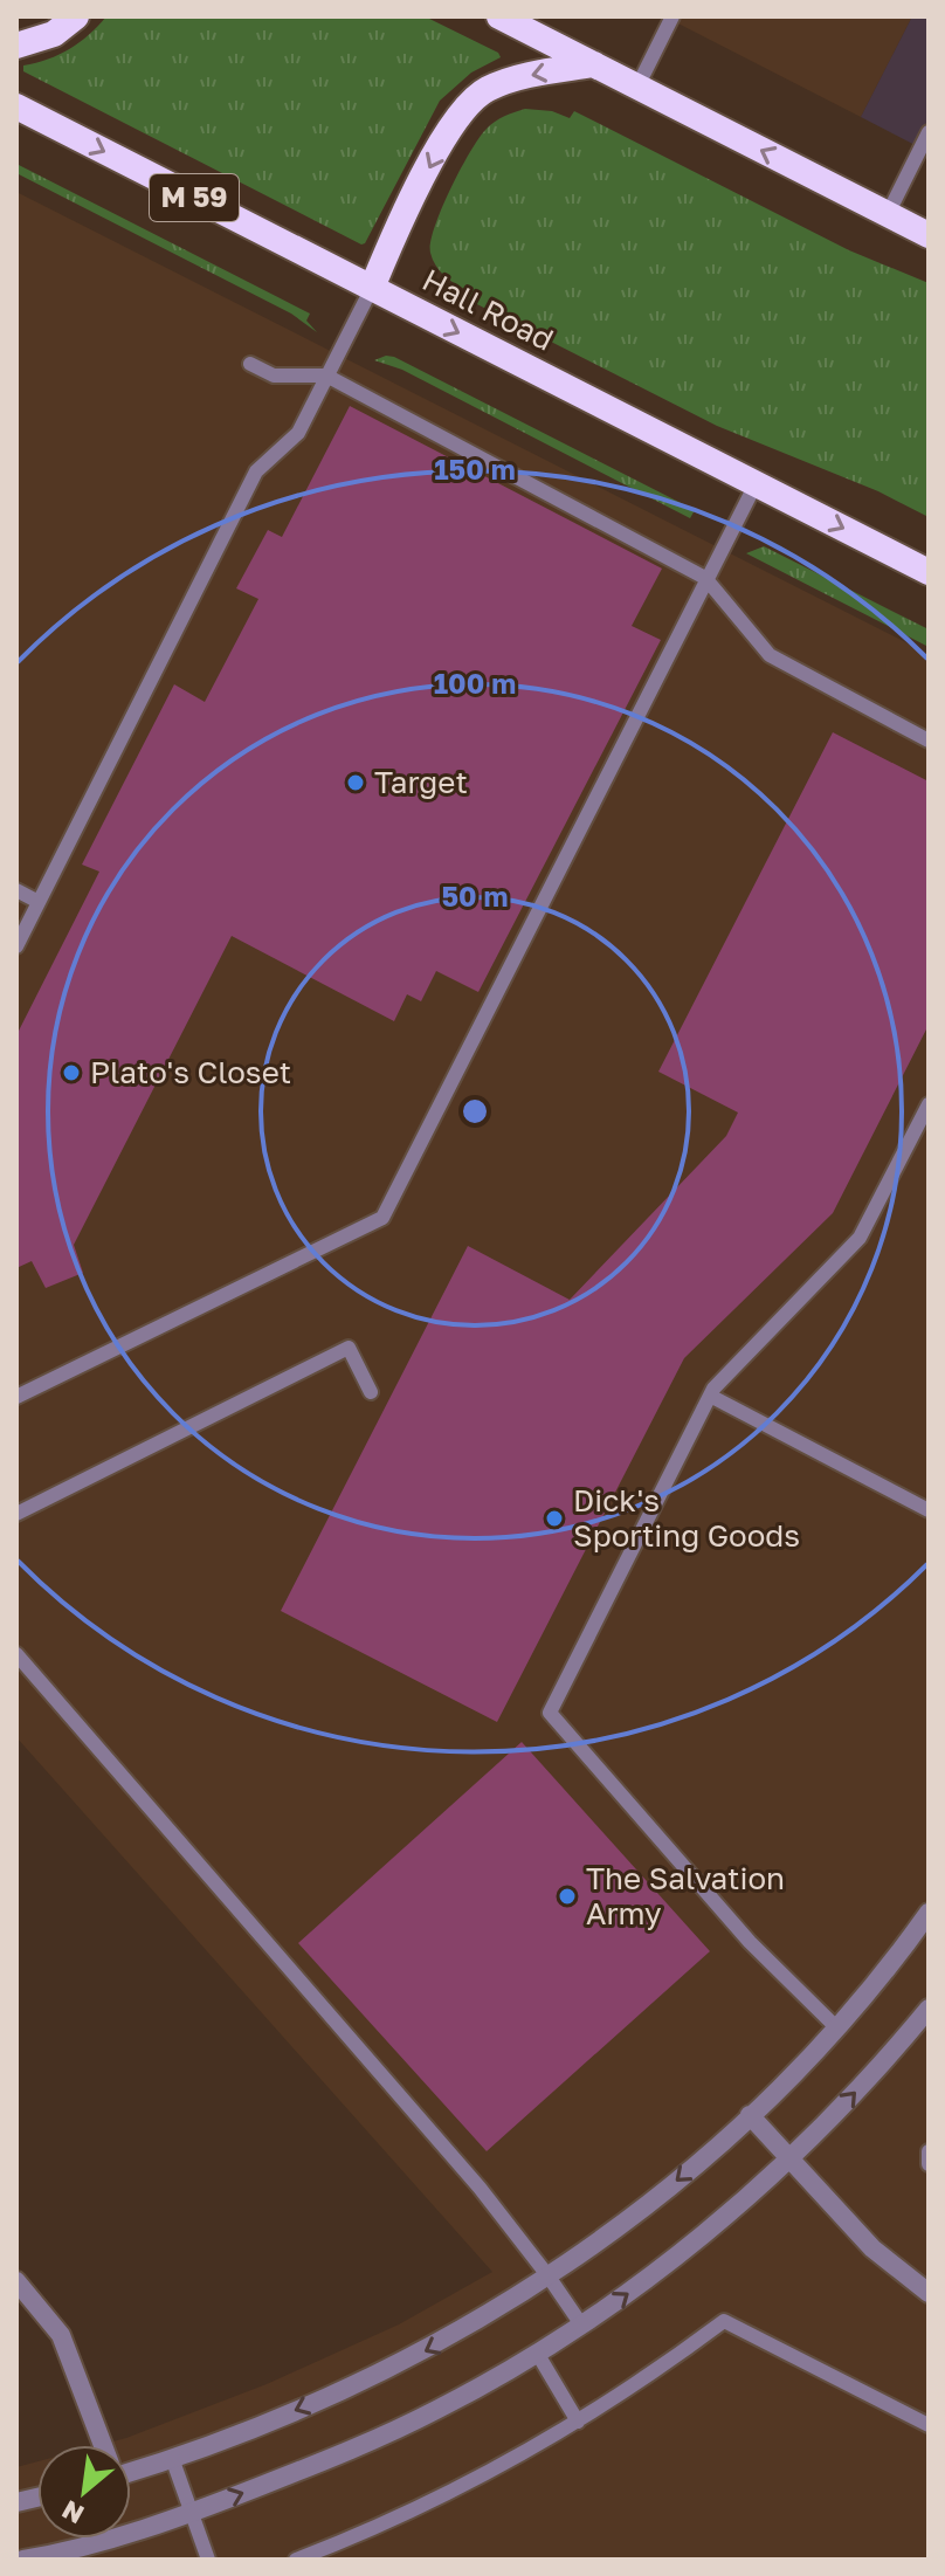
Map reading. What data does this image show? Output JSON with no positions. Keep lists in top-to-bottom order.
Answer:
{
  "streets": {
    "highway": ["M 59", "Hall Road"]
  },
  "one_way": ["Hall Road"],
  "places": [
    "Target",
    "Plato's Closet",
    "Dick's Sporting Goods",
    "The Salvation Army"
  ],
  "north": "bottom left",
  "rings": ["150 m", "100 m", "50 m"]
}
